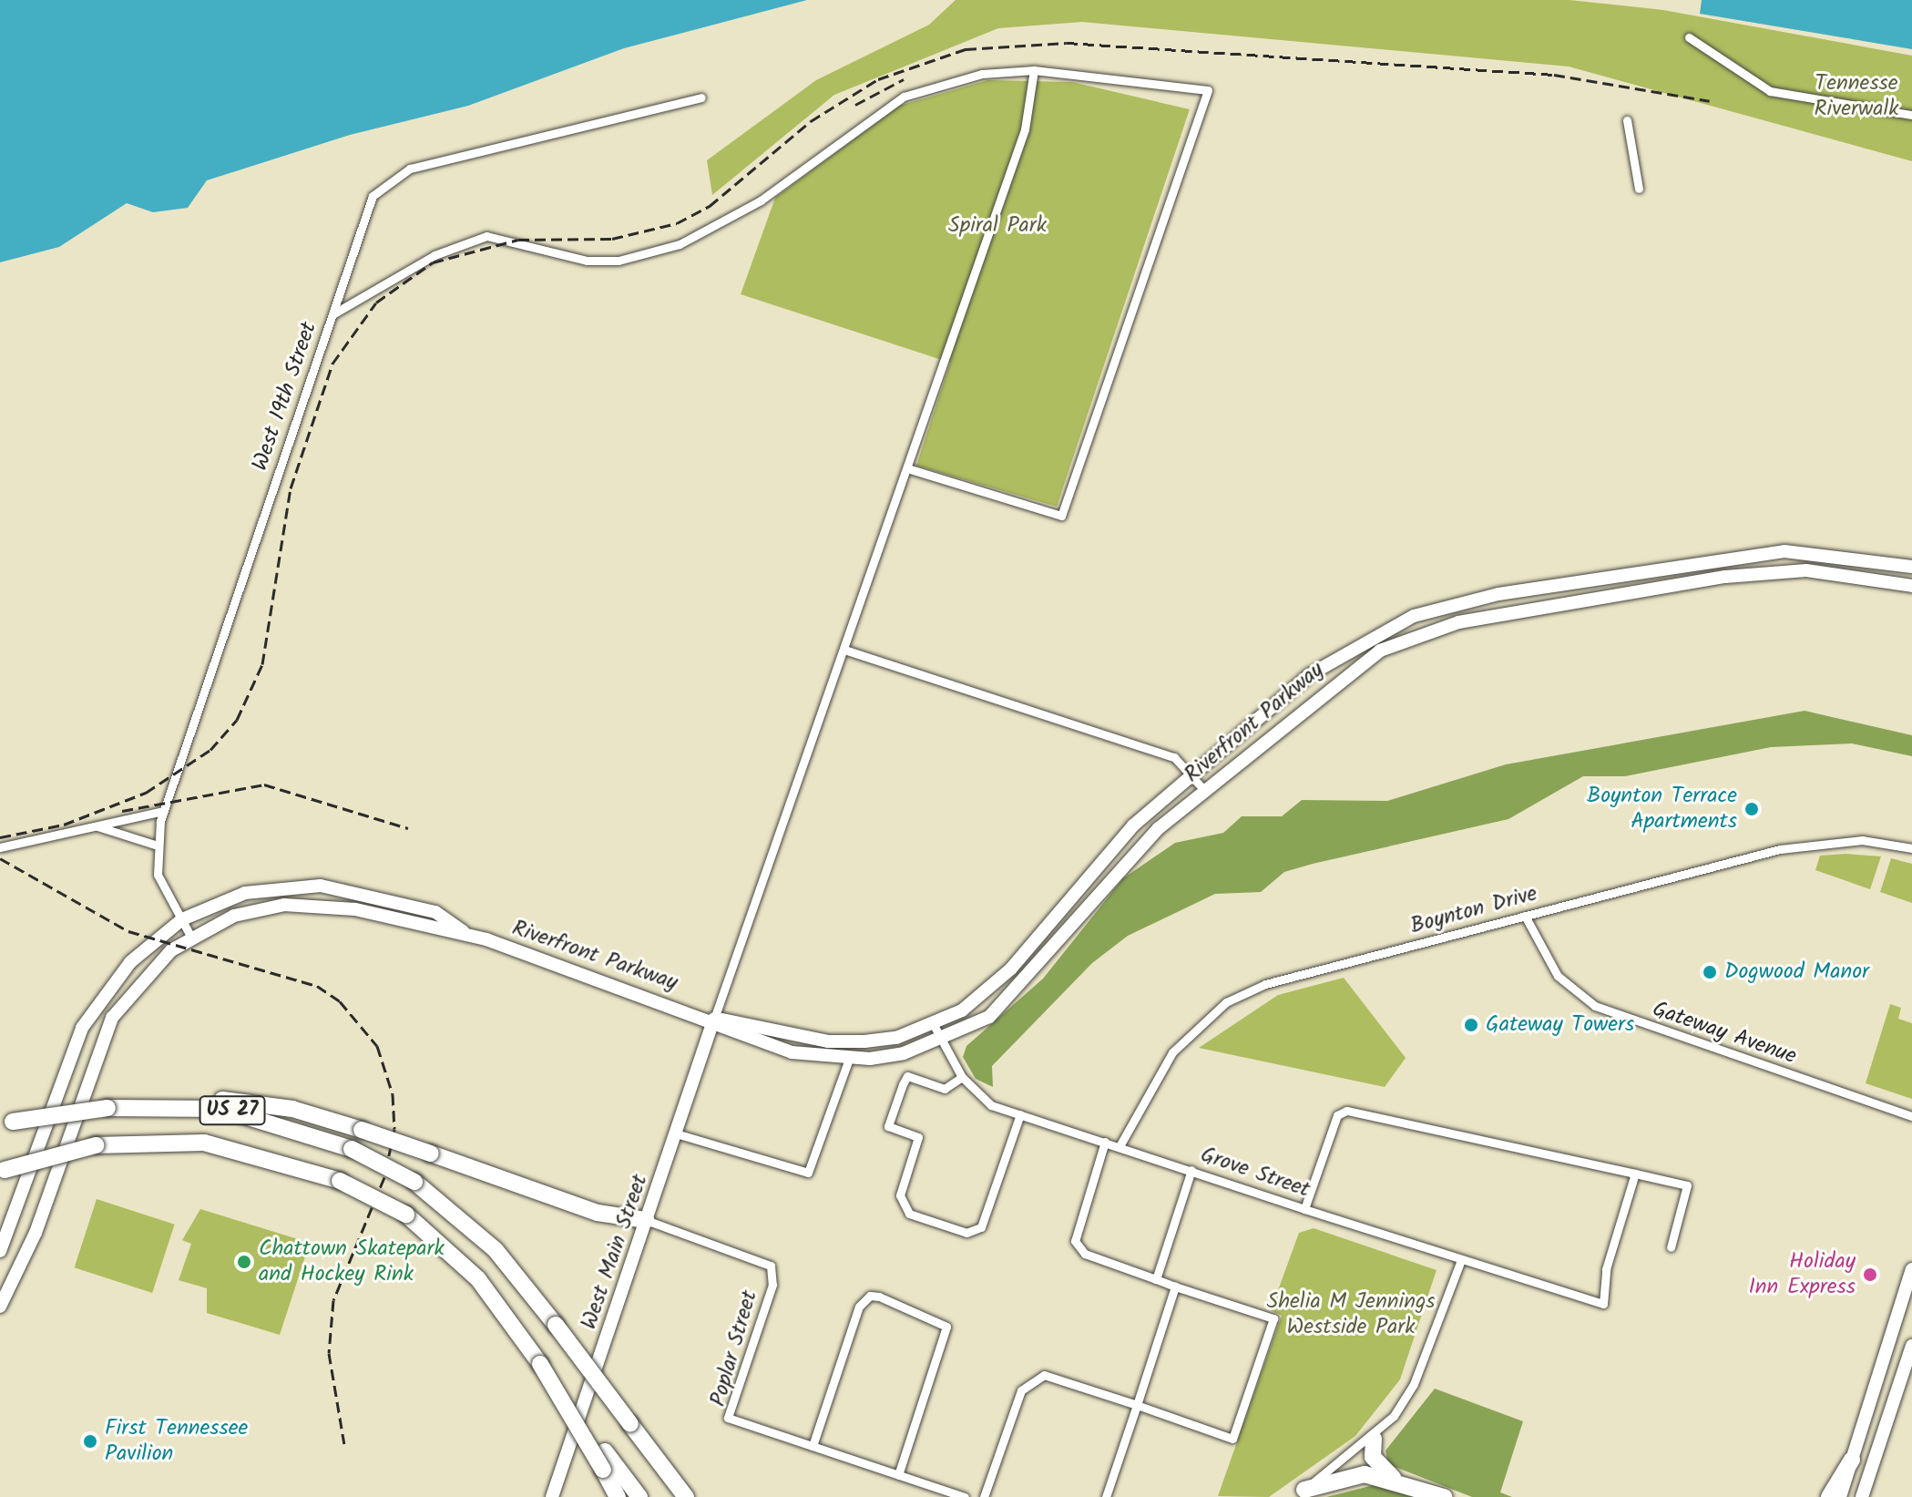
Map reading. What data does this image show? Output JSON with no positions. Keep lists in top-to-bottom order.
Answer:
{
  "streets": {
    "highway": ["US 27"],
    "main road": ["Riverfront Parkway", "West Main Street"],
    "street": [
      "West 19th Street",
      "Boynton Drive",
      "Gateway Avenue",
      "Grove Street",
      "Poplar Street"
    ]
  },
  "crossings": [
    ["West 19th Street", "Riverfront Parkway"],
    ["Riverfront Parkway", "Grove Street"],
    ["Riverfront Parkway", "West Main Street"],
    ["Boynton Drive", "Gateway Avenue"],
    ["Boynton Drive", "Grove Street"],
    ["West Main Street", "Poplar Street"]
  ],
  "parks": ["Tennesse Riverwalk", "Spiral Park", "Shelia M Jennings Westside Park"],
  "places": [
    "Boynton Terrace Apartments",
    "Dogwood Manor",
    "Gateway Towers",
    "Chattown Skatepark and Hockey Rink",
    "Holiday Inn Express",
    "First Tennessee Pavilion"
  ]
}
